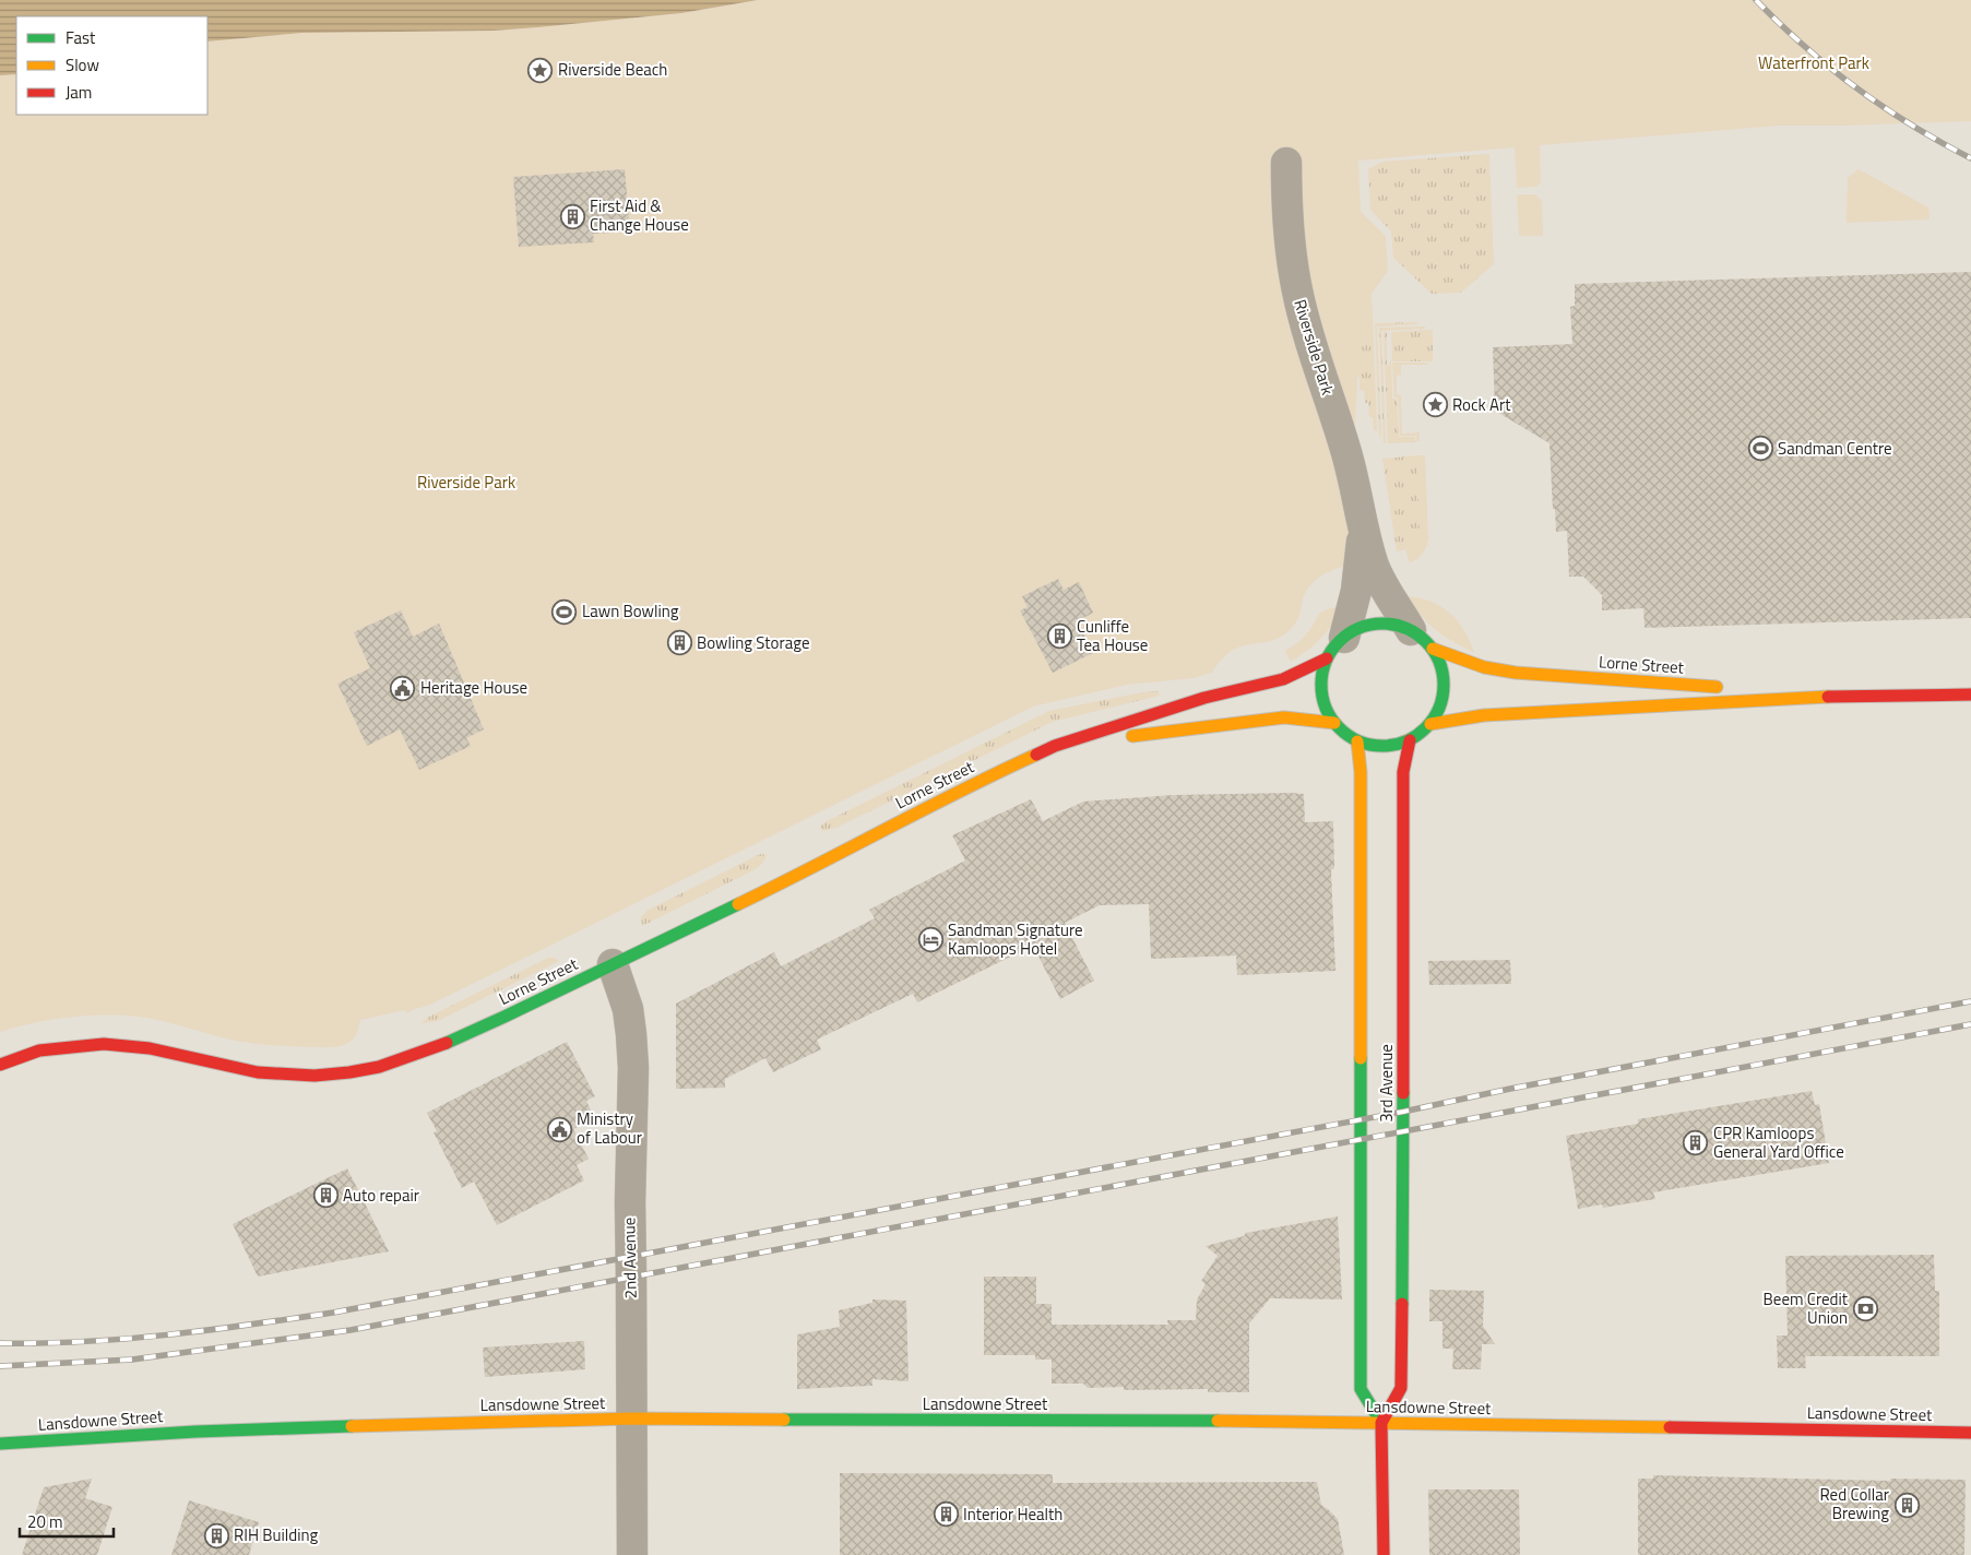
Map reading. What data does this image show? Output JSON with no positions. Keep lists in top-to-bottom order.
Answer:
{
  "streets": {
    "street": [
      "Riverside Park",
      "Lorne Street",
      "3rd Avenue",
      "2nd Avenue",
      "Lansdowne Street"
    ]
  },
  "crossings": [
    ["Riverside Park", "Lorne Street"],
    ["Riverside Park", "3rd Avenue"],
    ["Lorne Street", "3rd Avenue"],
    ["Lorne Street", "2nd Avenue"],
    ["3rd Avenue", "Lansdowne Street"],
    ["2nd Avenue", "Lansdowne Street"]
  ],
  "parks": ["Waterfront Park", "Riverside Park"],
  "places": {
    "place": ["Riverside Beach", "Rock Art"],
    "building": [
      "First Aid & Change House",
      "Cunliffe Tea House",
      "Bowling Storage",
      "CPR Kamloops General Yard Office",
      "Auto repair",
      "Red Collar Brewing",
      "Interior Health",
      "RIH Building"
    ],
    "sports": ["Sandman Centre", "Lawn Bowling"],
    "public building": ["Heritage House", "Ministry of Labour"],
    "hotel": ["Sandman Signature Kamloops Hotel"],
    "bank": ["Beem Credit Union"]
  },
  "legend": ["Fast", "Slow", "Jam"],
  "scale_bar": "20 m"
}
